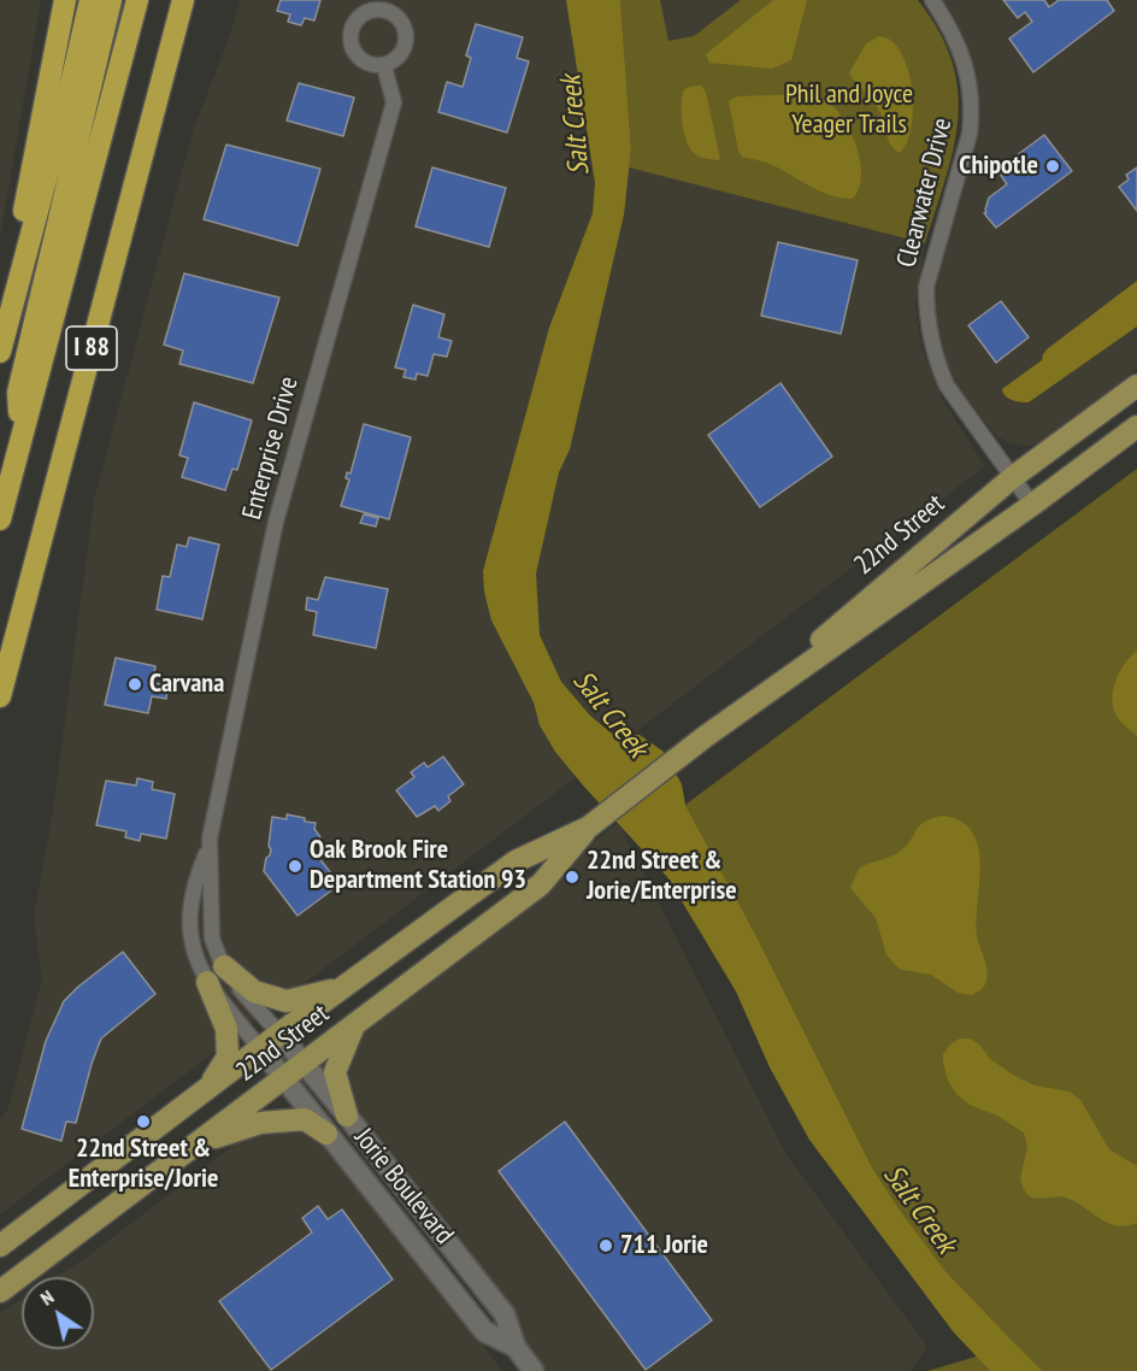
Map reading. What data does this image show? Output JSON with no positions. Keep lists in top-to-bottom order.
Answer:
{
  "streets": {
    "highway": ["I 88"],
    "main road": ["22nd Street", "Jorie Boulevard"],
    "street": ["Clearwater Drive", "Enterprise Drive"]
  },
  "crossings": [
    ["Clearwater Drive", "22nd Street"],
    ["Enterprise Drive", "22nd Street"],
    ["Enterprise Drive", "Jorie Boulevard"],
    ["22nd Street", "Jorie Boulevard"]
  ],
  "water": ["Salt Creek"],
  "parks": ["Phil and Joyce Yeager Trails"],
  "places": [
    "Chipotle",
    "Carvana",
    "Oak Brook Fire Department Station 93",
    "22nd Street & Jorie/Enterprise",
    "22nd Street & Enterprise/Jorie",
    "711 Jorie"
  ],
  "north": "top left"
}
